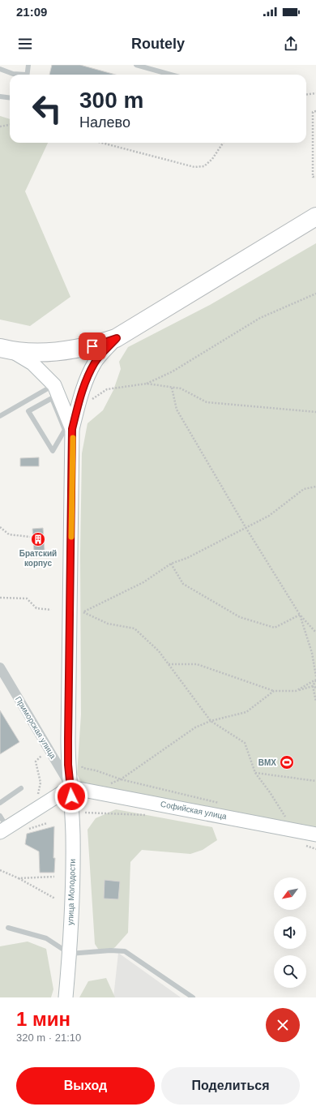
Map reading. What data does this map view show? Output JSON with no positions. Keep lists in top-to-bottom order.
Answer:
{
  "streets": {
    "main road": ["Софийская улица", "улица Молодости"],
    "street": ["Приморская улица"]
  },
  "crossings": [
    ["Приморская улица", "Софийская улица"],
    ["Приморская улица", "улица Молодости"],
    ["Софийская улица", "улица Молодости"]
  ],
  "places": {
    "building": ["Братский корпус"],
    "sports": ["BMX"]
  },
  "north": "bottom left",
  "page": {
    "status": "21:09",
    "header": "Routely",
    "turn": ["300 m", "Налево"],
    "heading": ["1 мин", "320 m · 21:10"],
    "buttons": ["Выход", "Поделиться"]
  }
}
